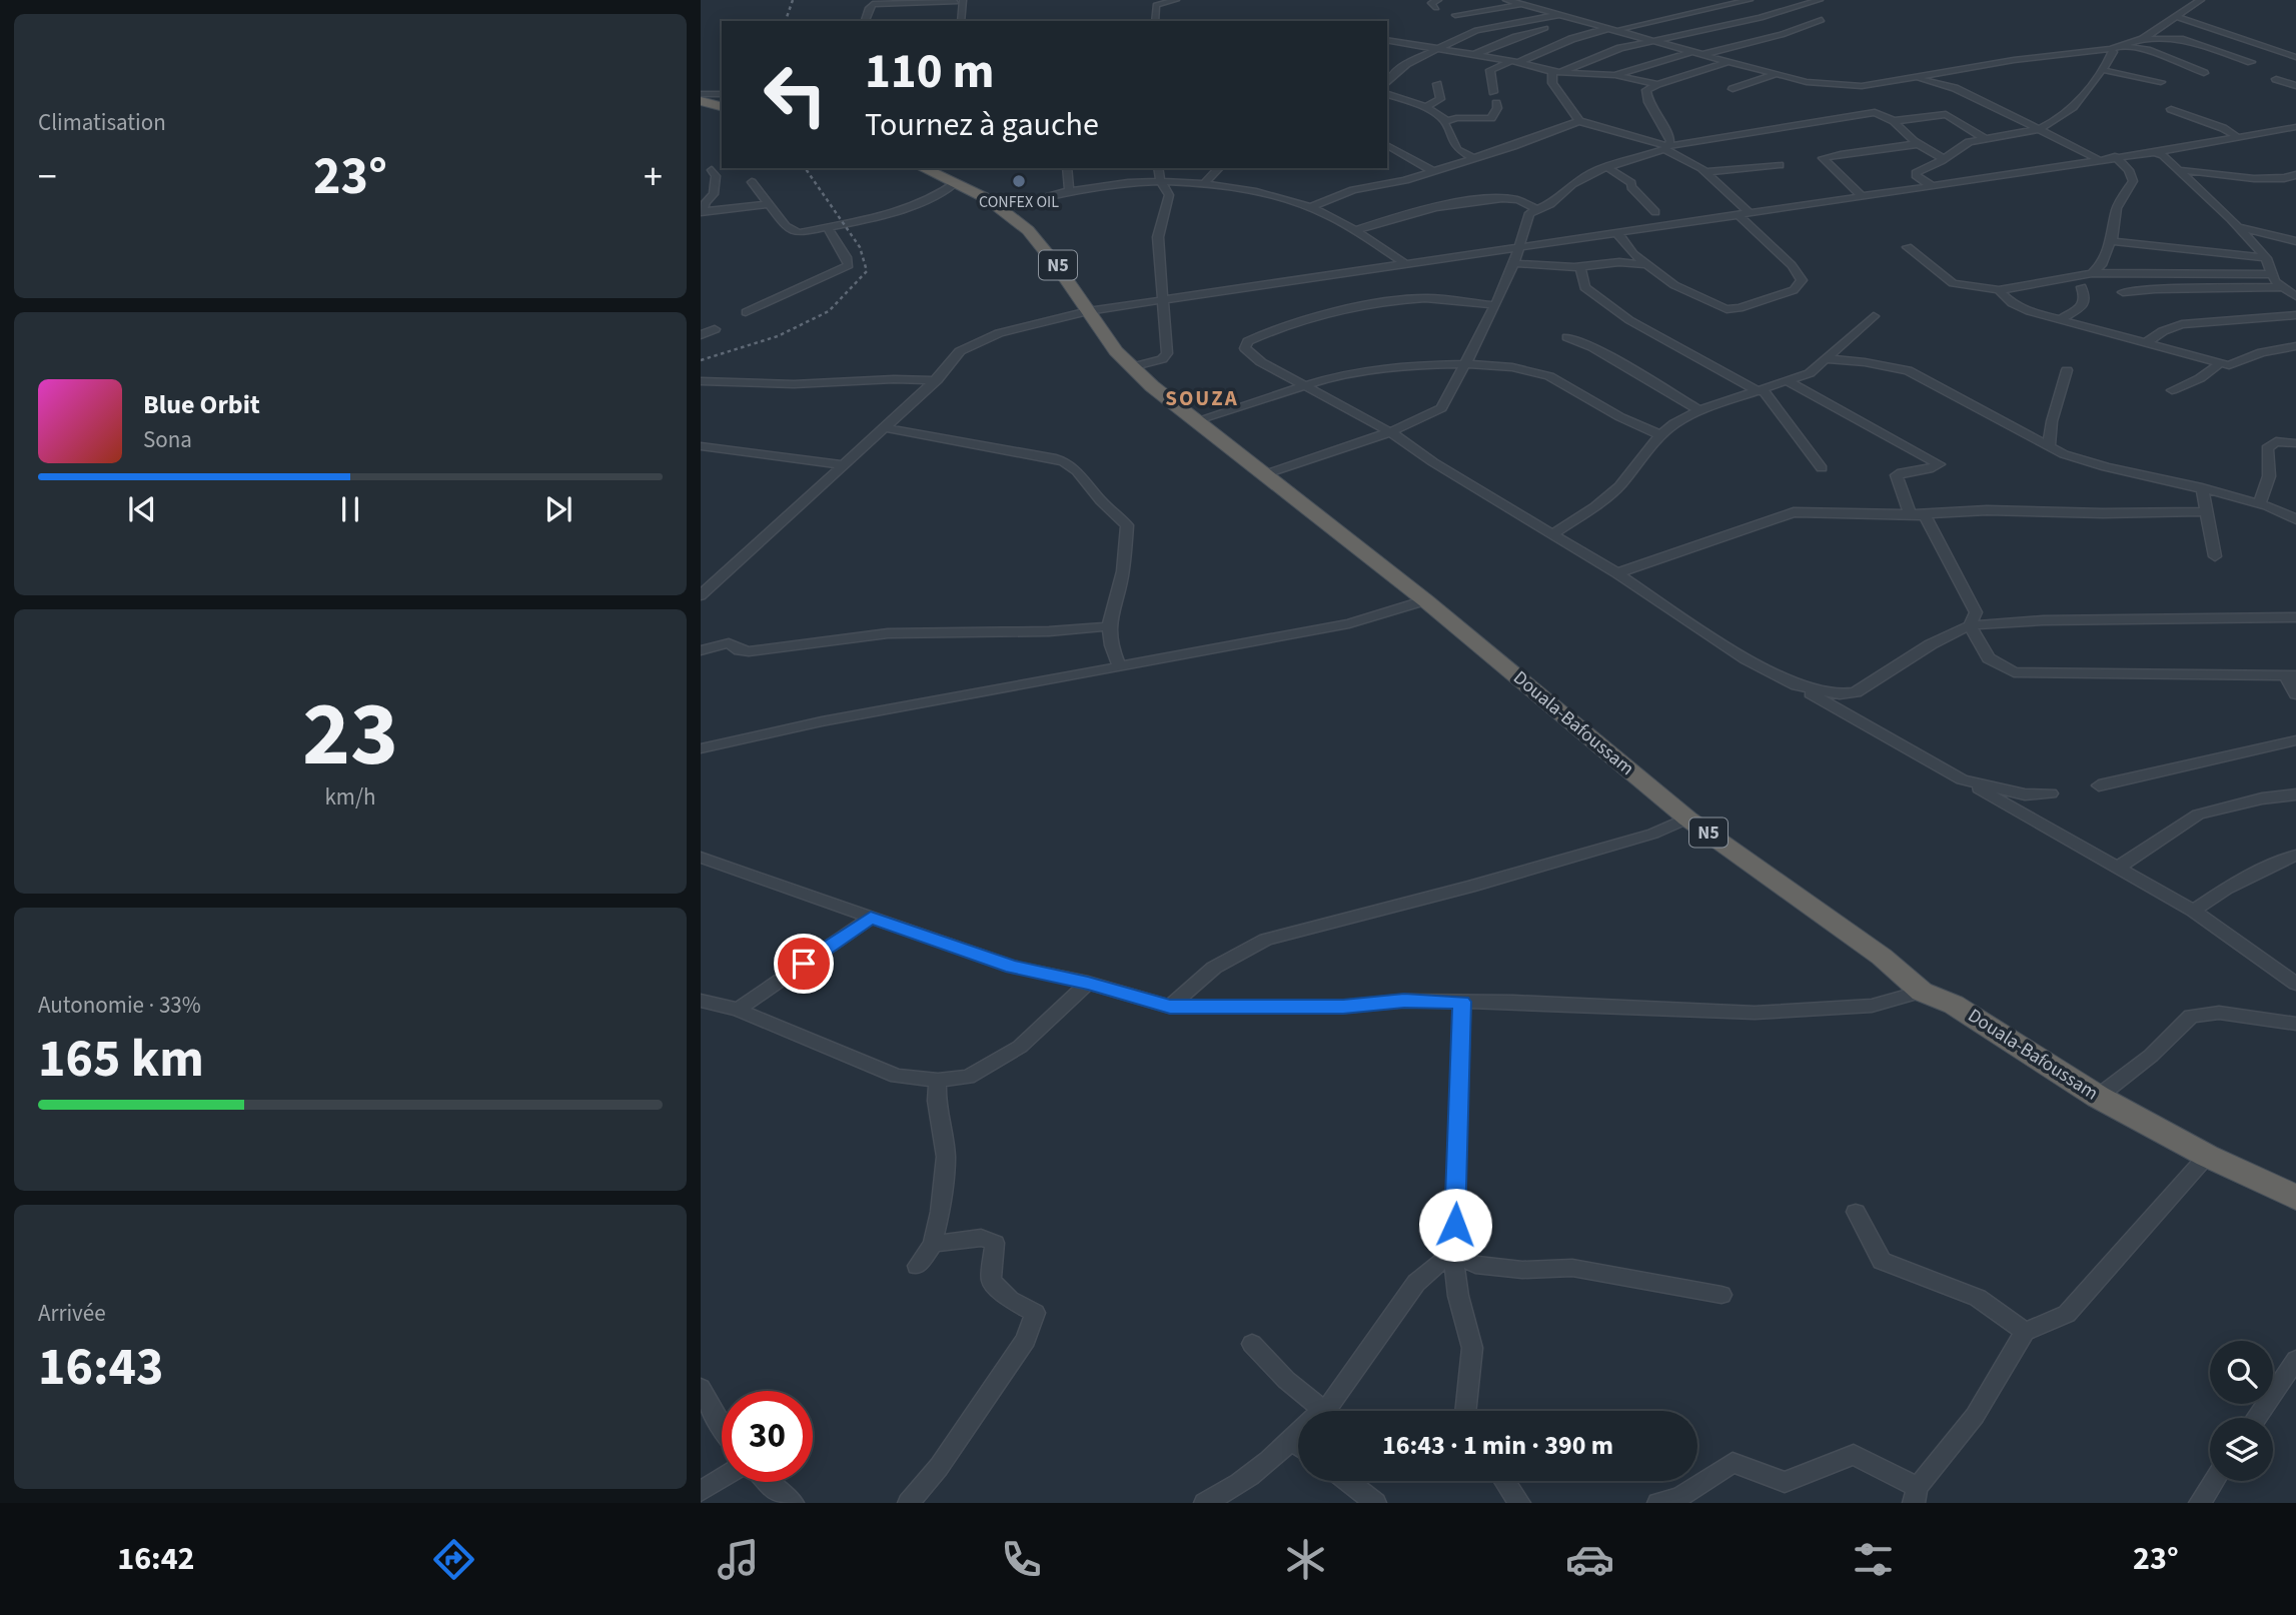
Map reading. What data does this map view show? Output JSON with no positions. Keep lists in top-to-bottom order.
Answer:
{
  "streets": {
    "highway": ["N5", "Douala-Bafoussam"]
  },
  "districts": ["SOUZA"],
  "places": ["CONFEX OIL"],
  "page": {
    "tile": [
      "Climatisation",
      ["23", "km/h"],
      ["Autonomie · 33%", "165 km"],
      ["Arrivée", "16:43"]
    ],
    "turn": ["110 m", "Tournez à gauche"],
    "heat": ["−", "23°", "+"],
    "song": ["Blue Orbit", "Sona"],
    "limit": "30",
    "trip": "16:43 · 1 min · 390 m",
    "tabs": ["16:42", "23°"]
  }
}
